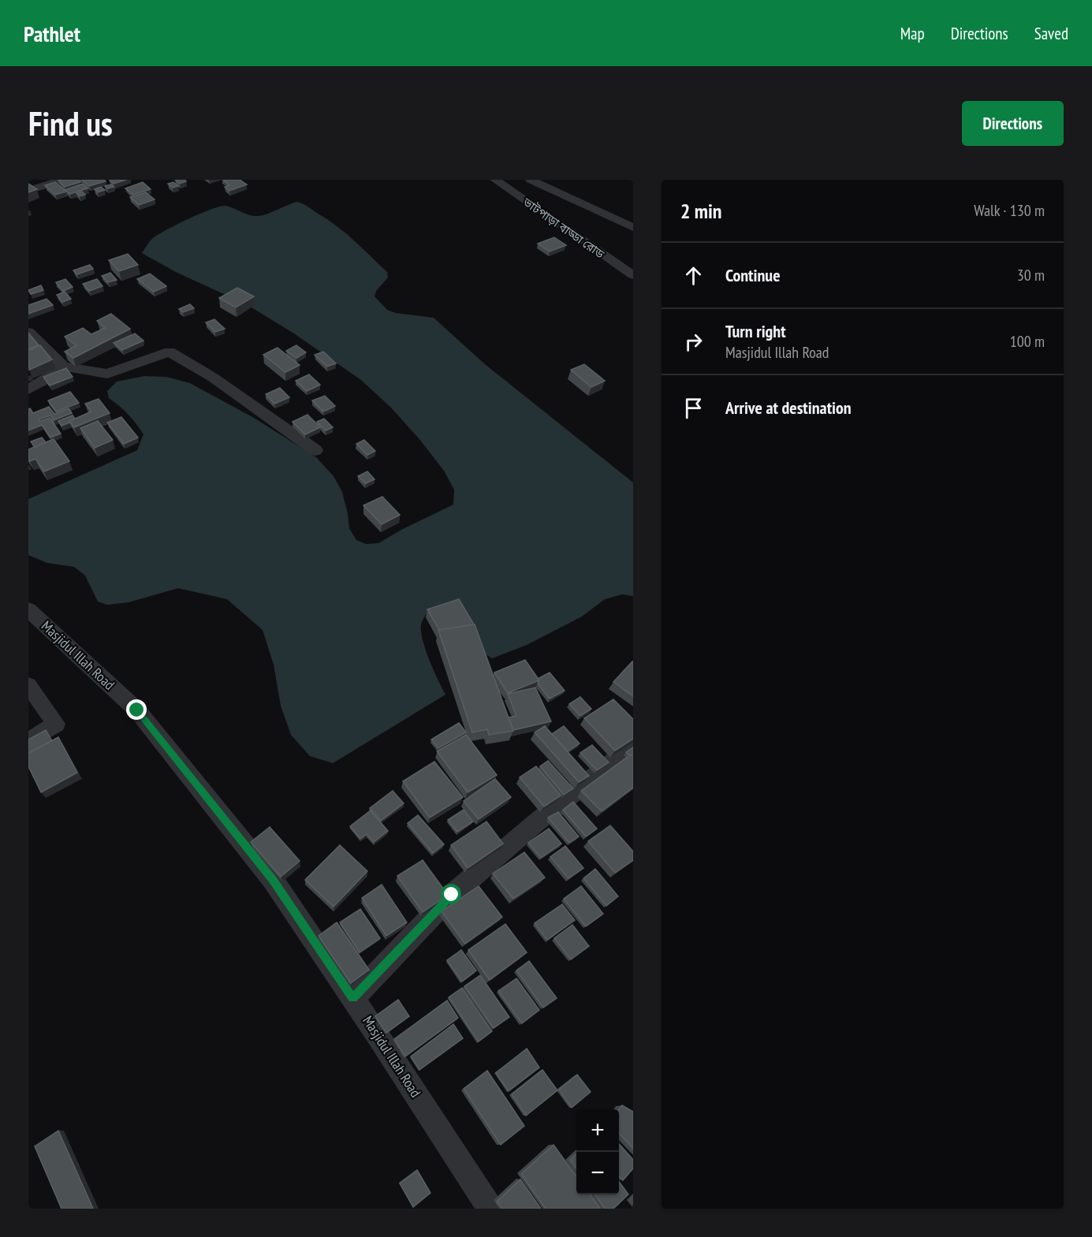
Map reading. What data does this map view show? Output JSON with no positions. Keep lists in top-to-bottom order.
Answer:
{
  "streets": {
    "street": ["ভাটপাড়া বাড্ডা রোড", "Masjidul Illah Road"]
  },
  "page": {
    "header": "Pathlet",
    "nav": ["Map", "Directions", "Saved"],
    "buttons": "Directions",
    "title": "Find us",
    "heading": ["2 min", "Walk · 130 m"],
    "list": [
      ["Continue", "30 m"],
      ["Turn right", "Masjidul Illah Road", "100 m"],
      "Arrive at destination"
    ],
    "map_buttons": ["+", "−"]
  }
}
